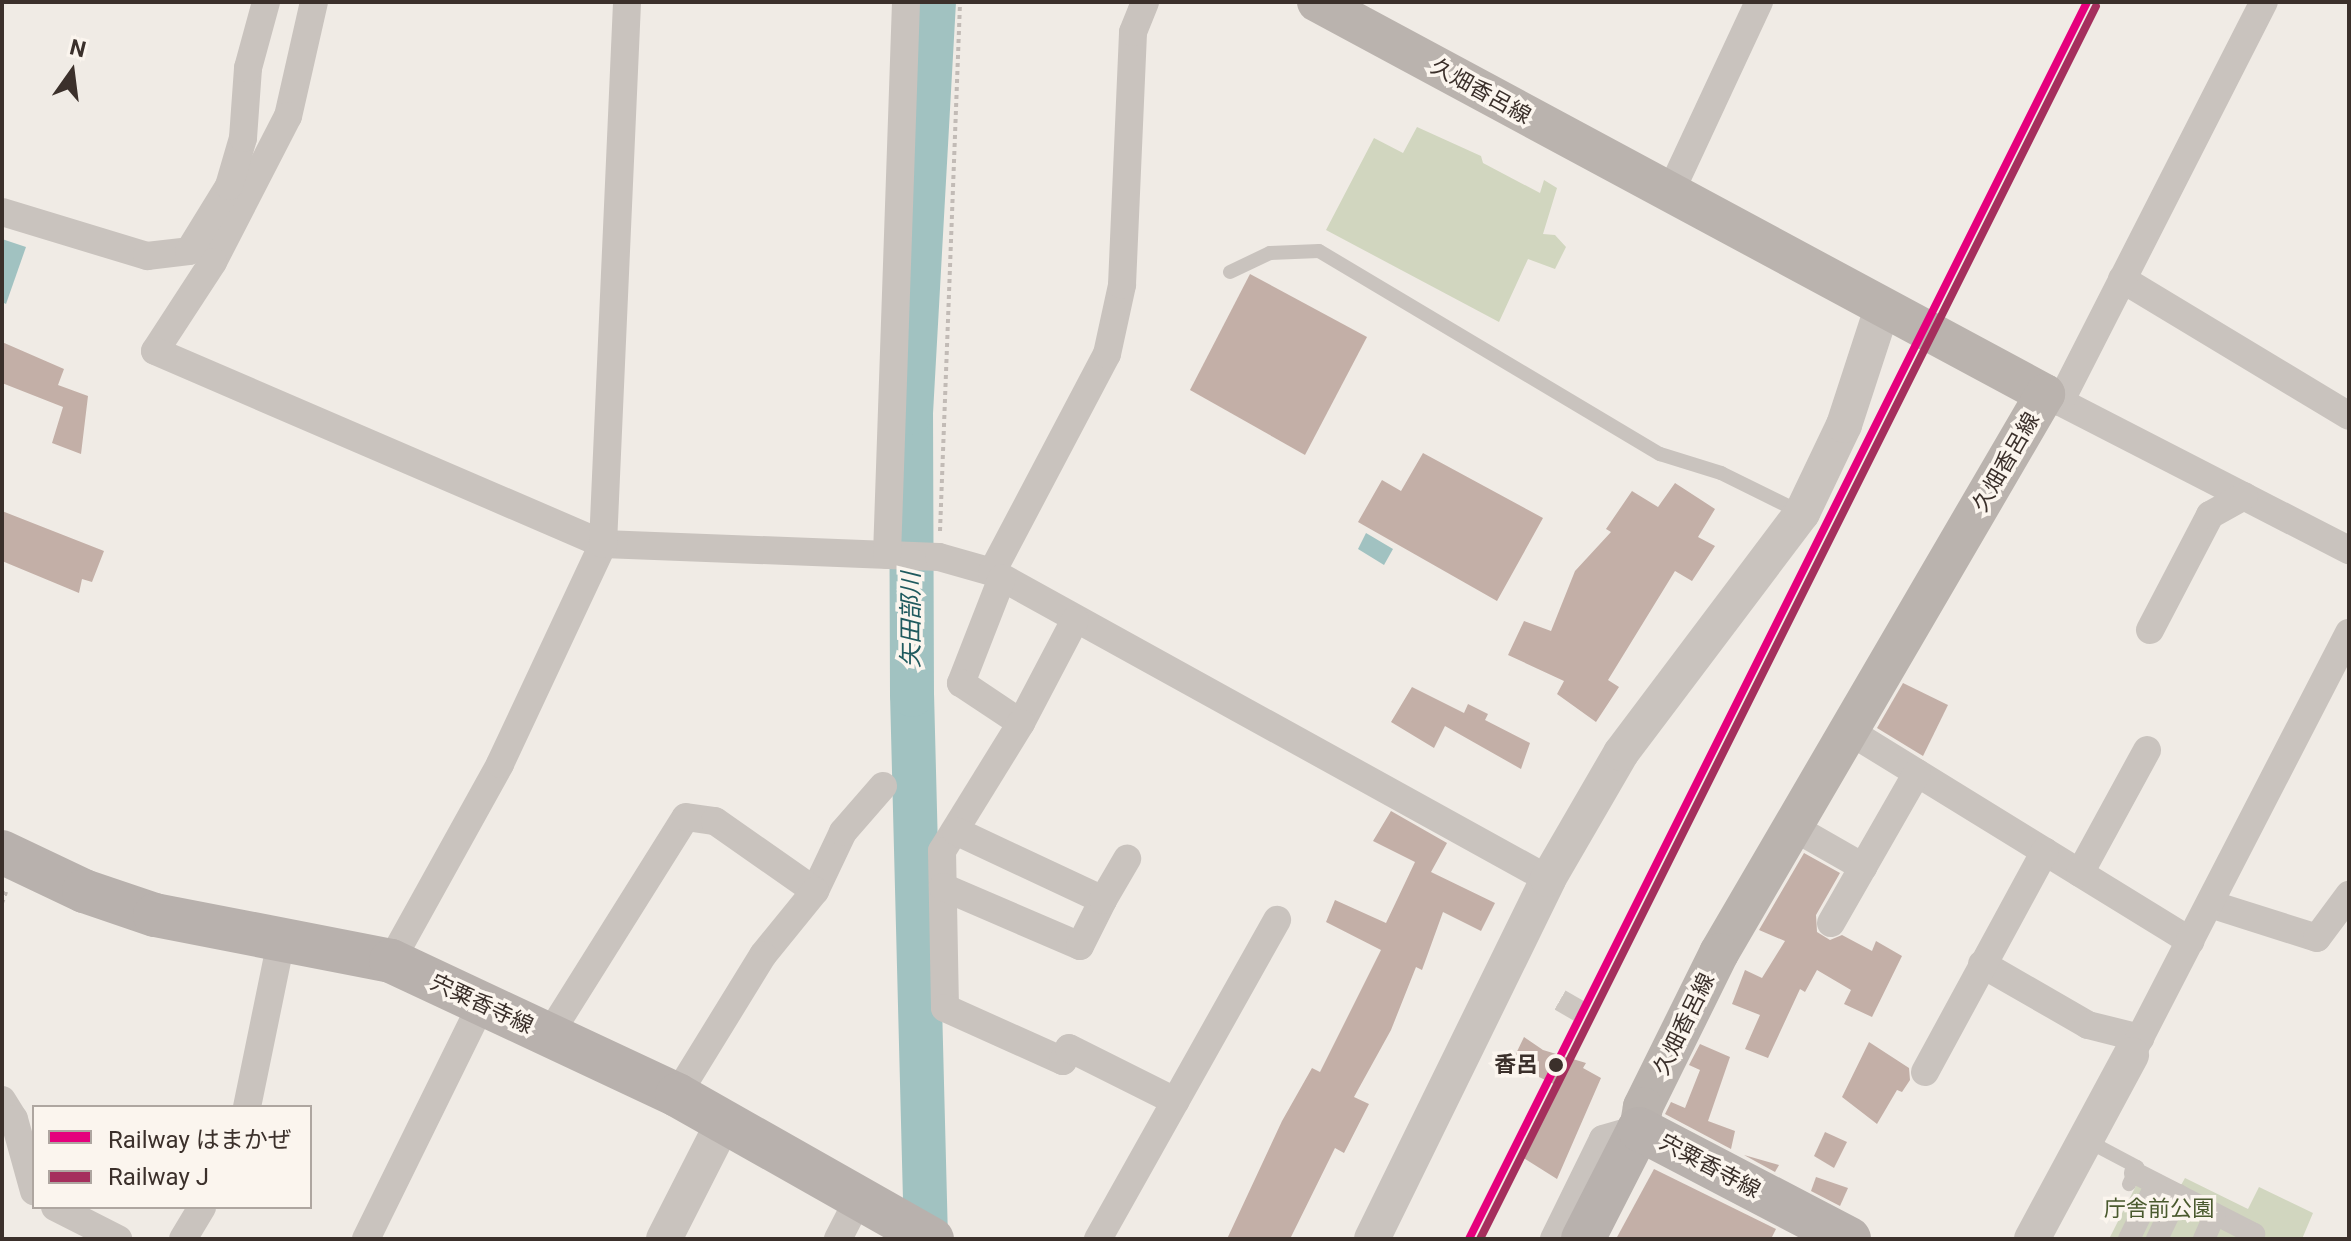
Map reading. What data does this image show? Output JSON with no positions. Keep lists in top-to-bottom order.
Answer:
{
  "streets": {
    "main road": ["久畑香呂線", "宍粟香寺線"]
  },
  "crossings": [
    ["久畑香呂線", "宍粟香寺線"]
  ],
  "water": ["矢田部川"],
  "parks": ["庁舎前公園"],
  "places": ["香呂"],
  "lines": ["rail line はまかぜ", "rail line J"],
  "legend": ["Railway はまかぜ", "Railway J"],
  "north": "top"
}
